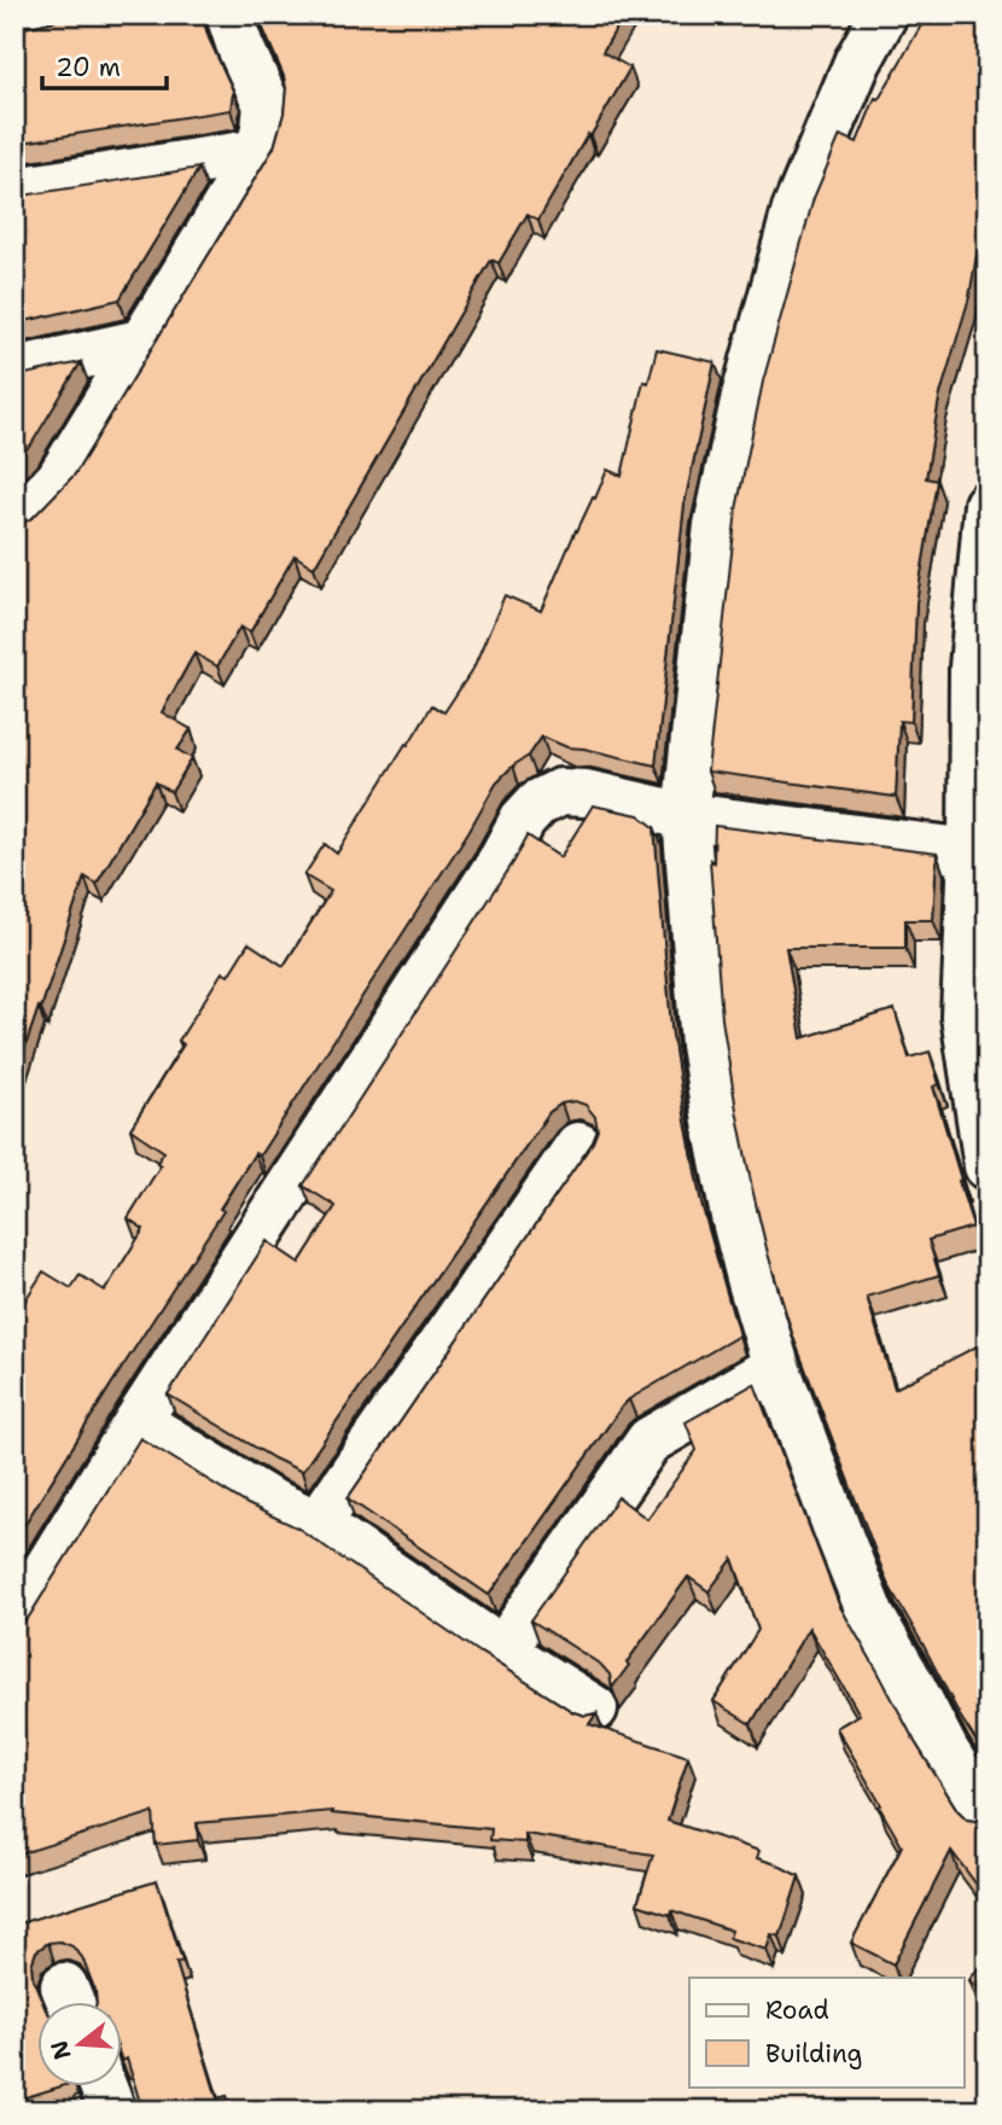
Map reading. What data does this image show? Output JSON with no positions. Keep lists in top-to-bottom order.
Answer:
{
  "legend": ["Road", "Building"],
  "scale_bar": "20 m",
  "north": "left"
}
